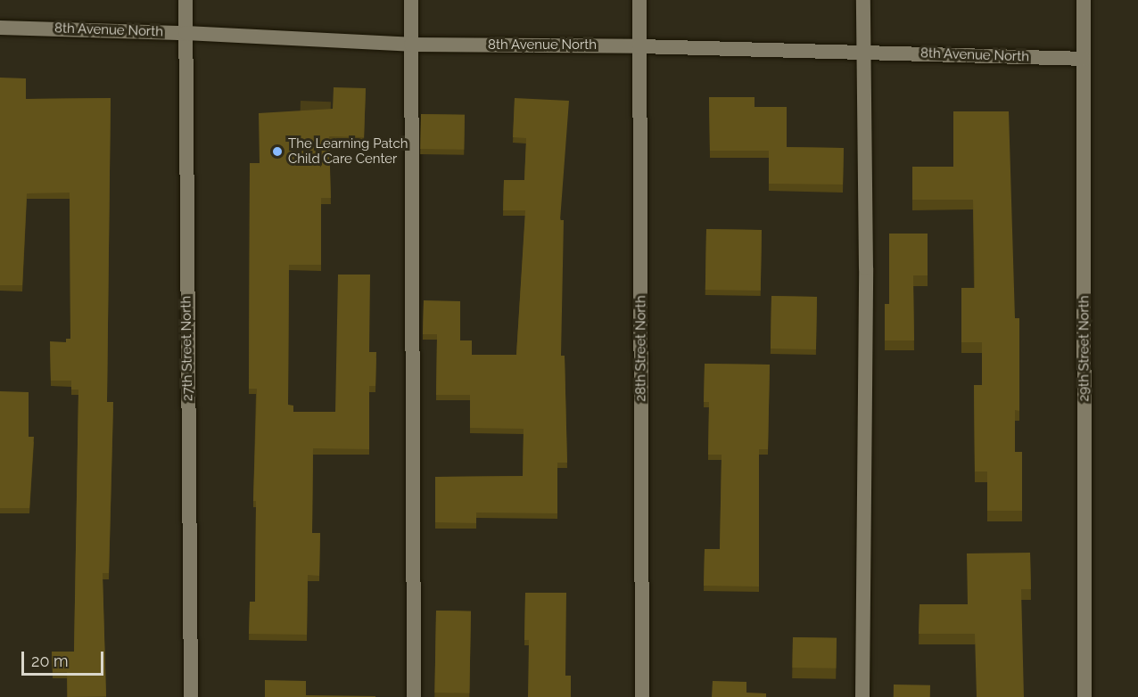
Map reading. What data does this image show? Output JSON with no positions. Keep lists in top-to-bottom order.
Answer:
{
  "streets": {
    "street": [
      "8th Avenue North",
      "27th Street North",
      "28th Street North",
      "29th Street North"
    ]
  },
  "crossings": [
    ["8th Avenue North", "27th Street North"],
    ["8th Avenue North", "28th Street North"],
    ["8th Avenue North", "29th Street North"]
  ],
  "places": ["The Learning Patch Child Care Center"],
  "scale_bar": "20 m"
}
